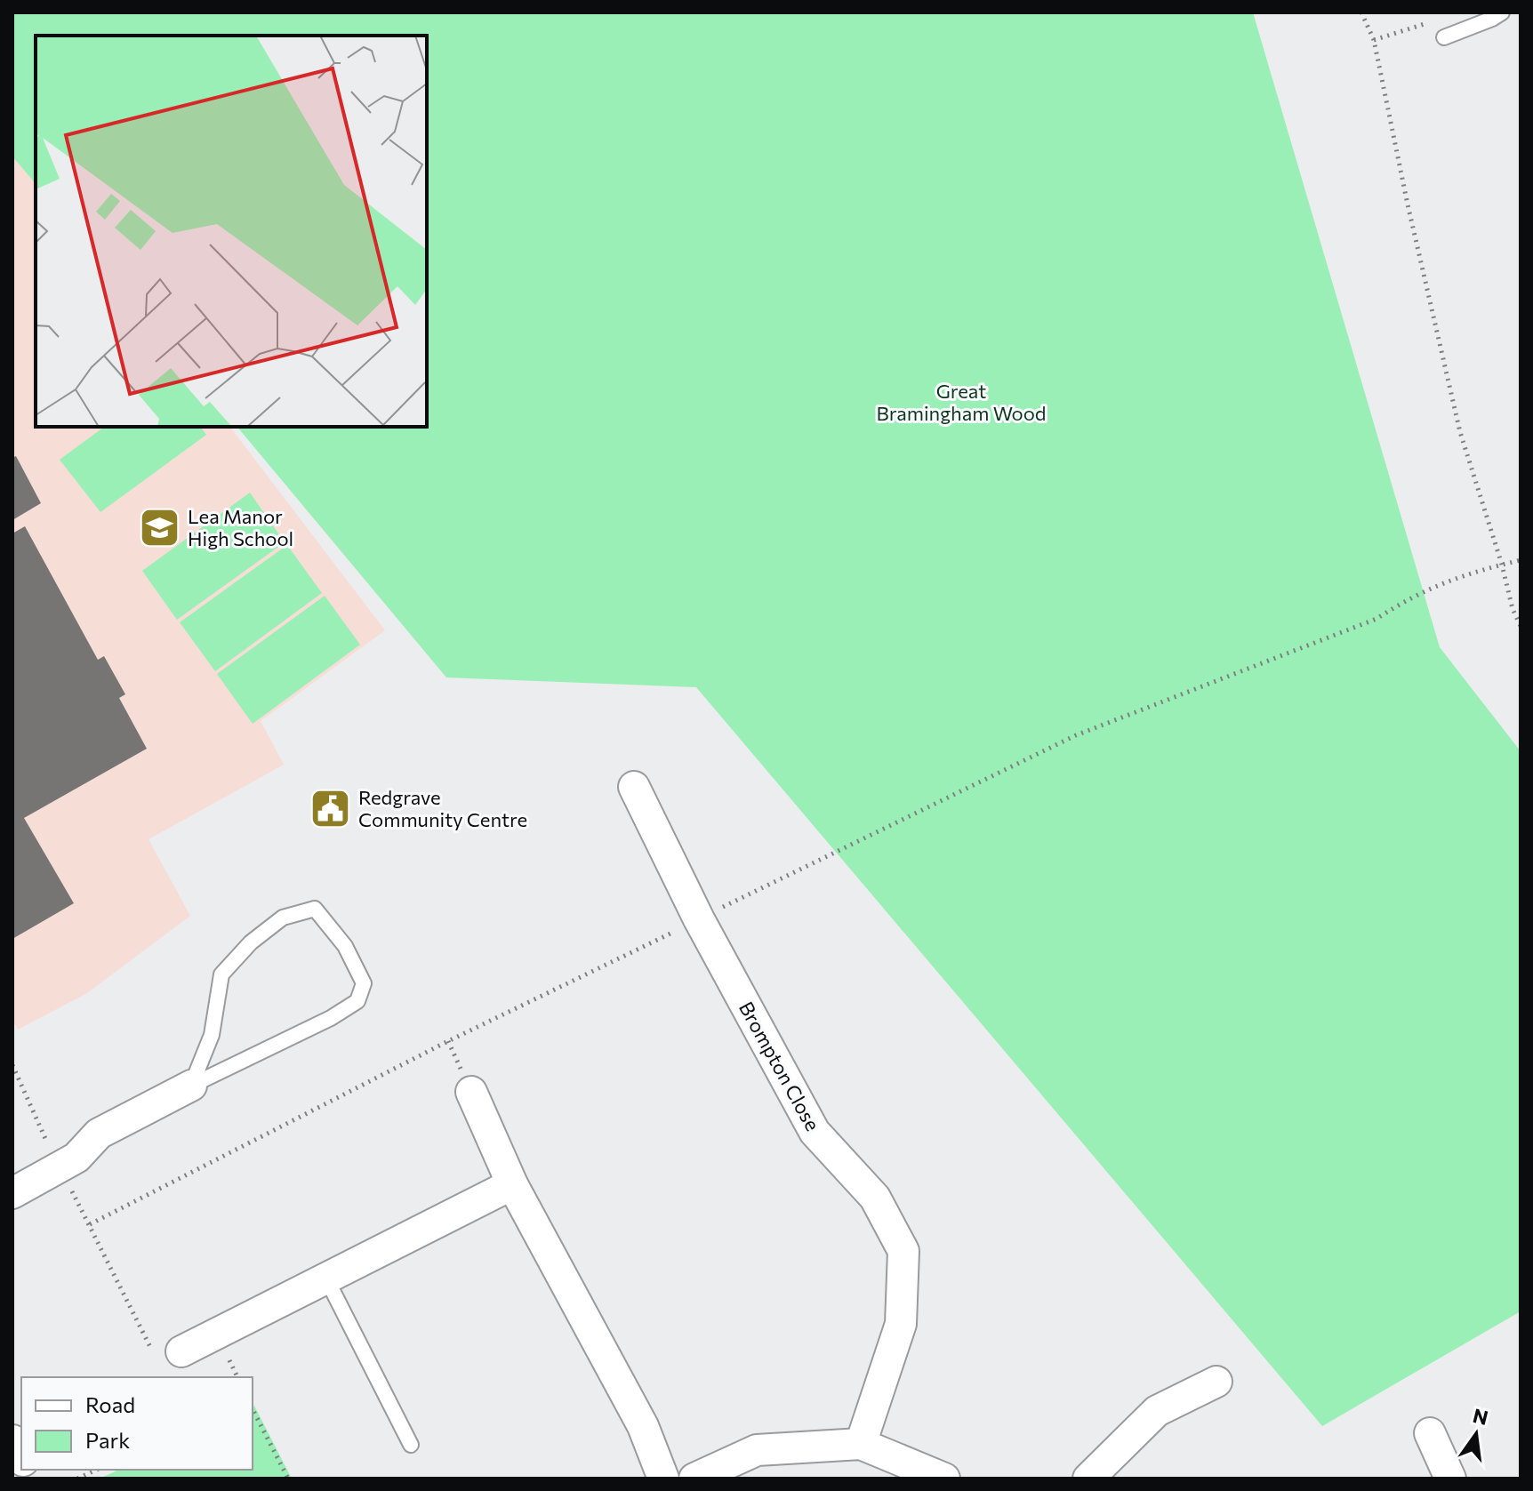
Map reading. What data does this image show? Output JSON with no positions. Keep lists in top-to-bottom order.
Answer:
{
  "streets": {
    "street": ["Brompton Close"]
  },
  "parks": ["Great Bramingham Wood"],
  "places": {
    "school or university": ["Lea Manor High School"],
    "public building": ["Redgrave Community Centre"]
  },
  "legend": ["Road", "Park"],
  "north": "top"
}
